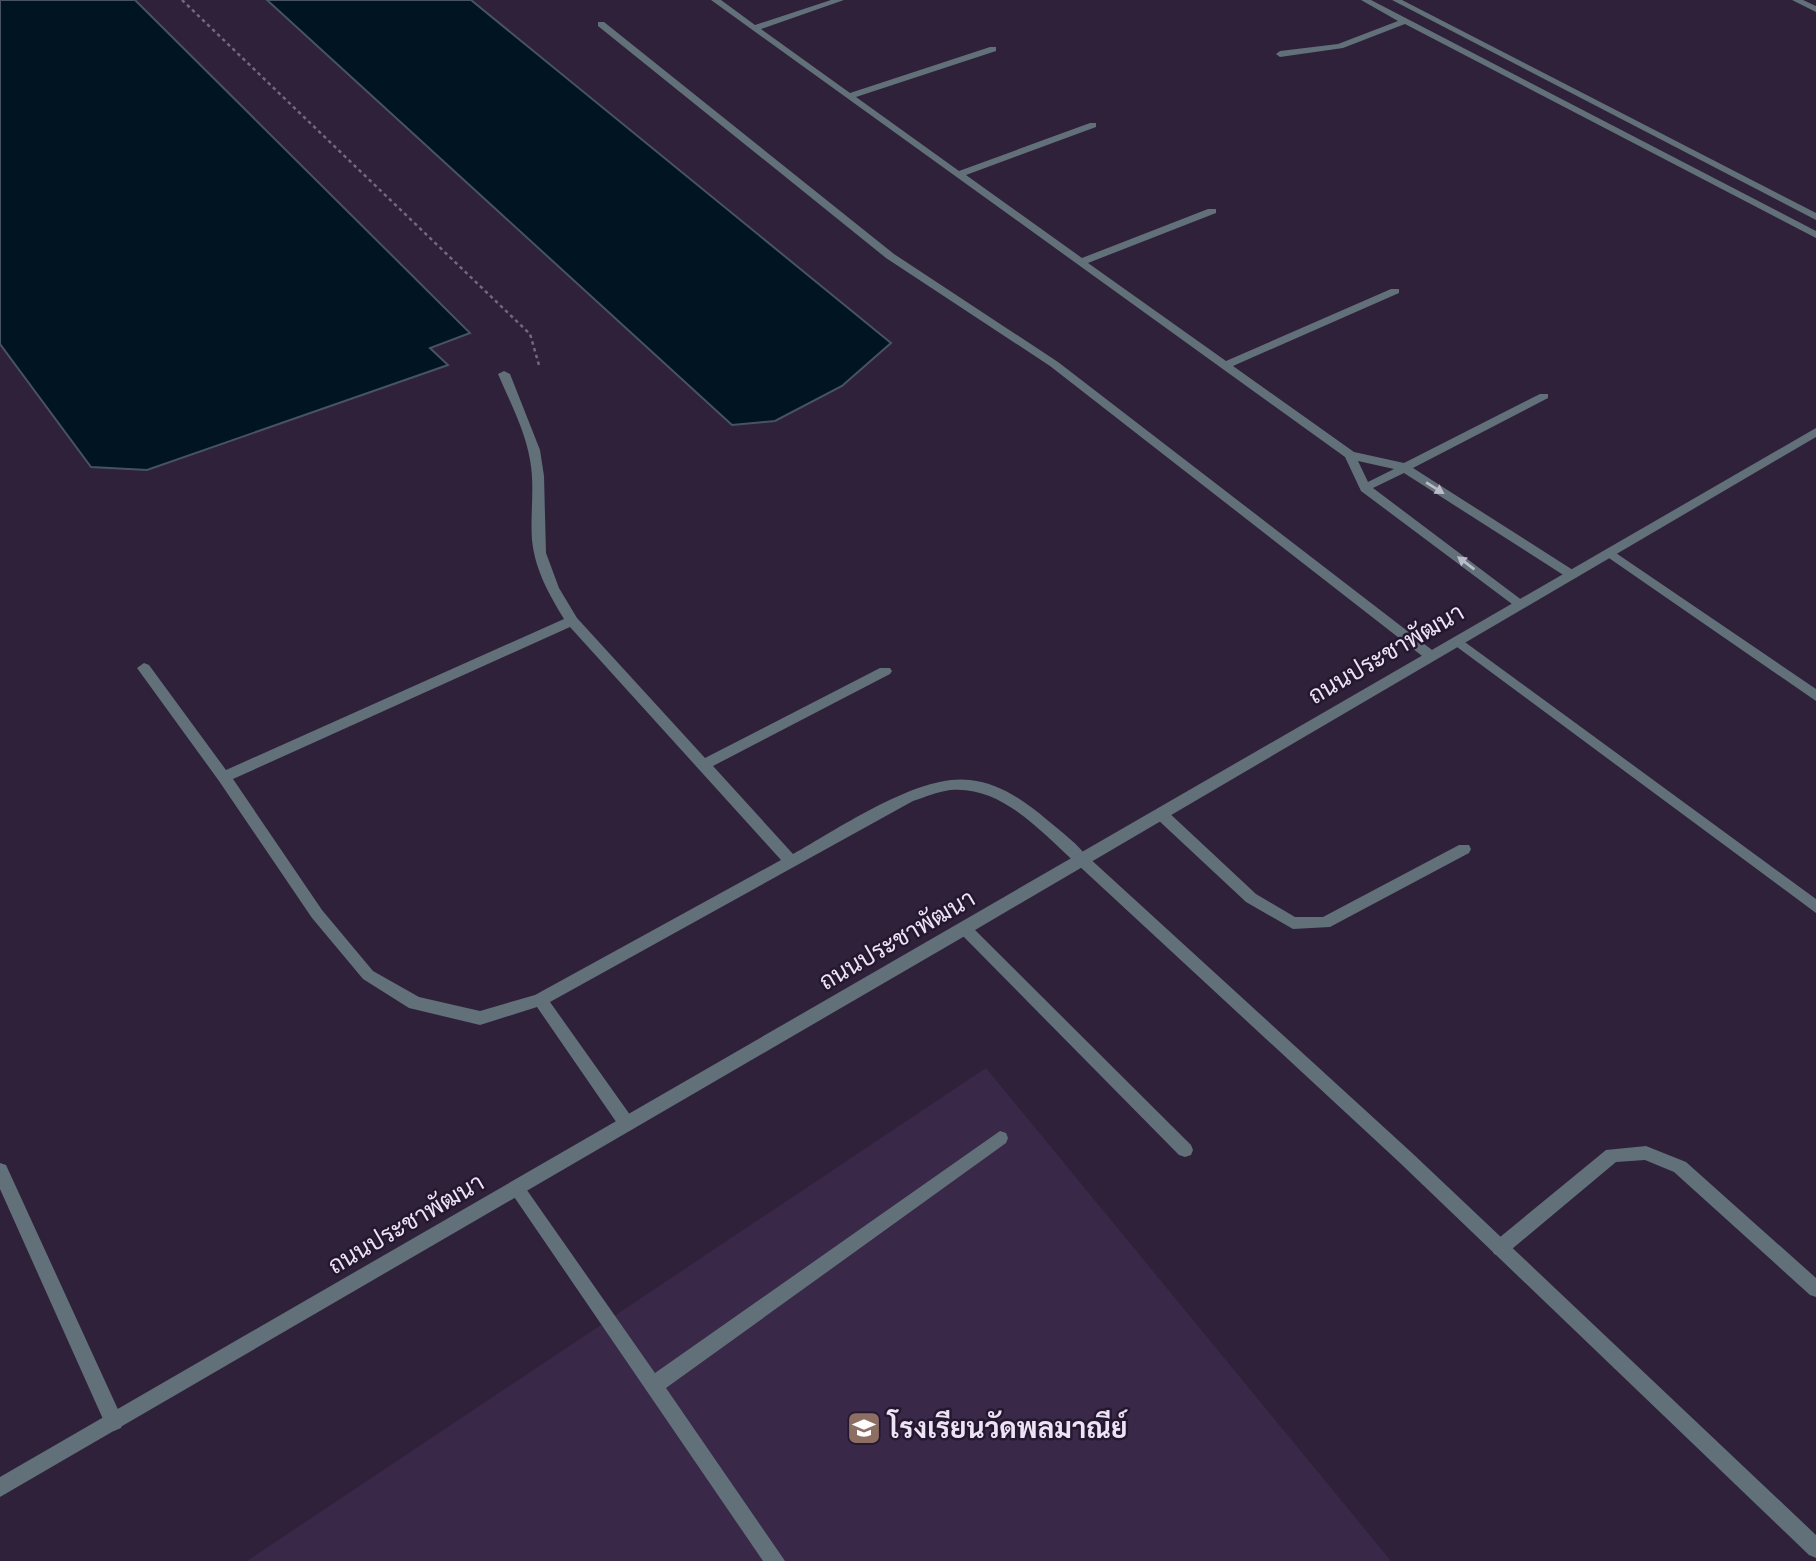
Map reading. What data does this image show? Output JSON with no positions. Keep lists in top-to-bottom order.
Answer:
{
  "streets": {
    "street": ["ถนนประชาพัฒนา"]
  },
  "places": {
    "school or university": ["โรงเรียนวัดพลมาณีย์"]
  }
}
